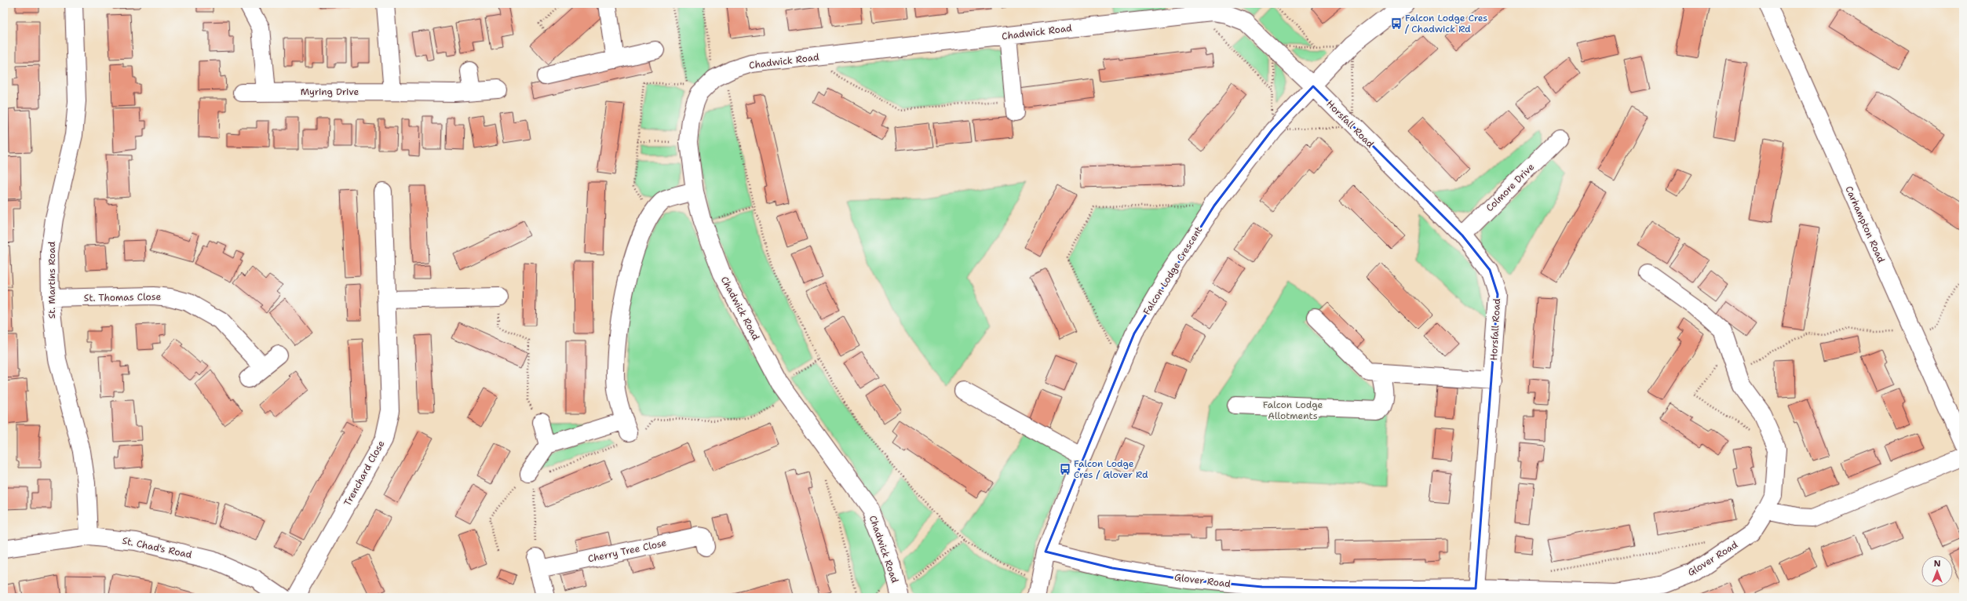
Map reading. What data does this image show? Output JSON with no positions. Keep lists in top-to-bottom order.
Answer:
{
  "streets": {
    "street": [
      "Chadwick Road",
      "Myring Drive",
      "Horsfall Road",
      "Colmore Drive",
      "Carhampton Road",
      "Falcon Lodge Crescent",
      "St. Martins Road",
      "St. Thomas Close",
      "Trenchard Close",
      "St. Chad's Road",
      "Cherry Tree Close",
      "Glover Road"
    ]
  },
  "crossings": [
    ["Chadwick Road", "Horsfall Road"],
    ["Chadwick Road", "Falcon Lodge Crescent"],
    ["Horsfall Road", "Colmore Drive"],
    ["Horsfall Road", "Falcon Lodge Crescent"],
    ["Horsfall Road", "Glover Road"],
    ["Falcon Lodge Crescent", "Glover Road"],
    ["St. Martins Road", "St. Thomas Close"],
    ["St. Martins Road", "St. Chad's Road"]
  ],
  "parks": ["Falcon Lodge Allotments"],
  "places": {
    "bus stop": ["Falcon Lodge Cres / Chadwick Rd", "Falcon Lodge Cres / Glover Rd"]
  },
  "north": "top"
}
